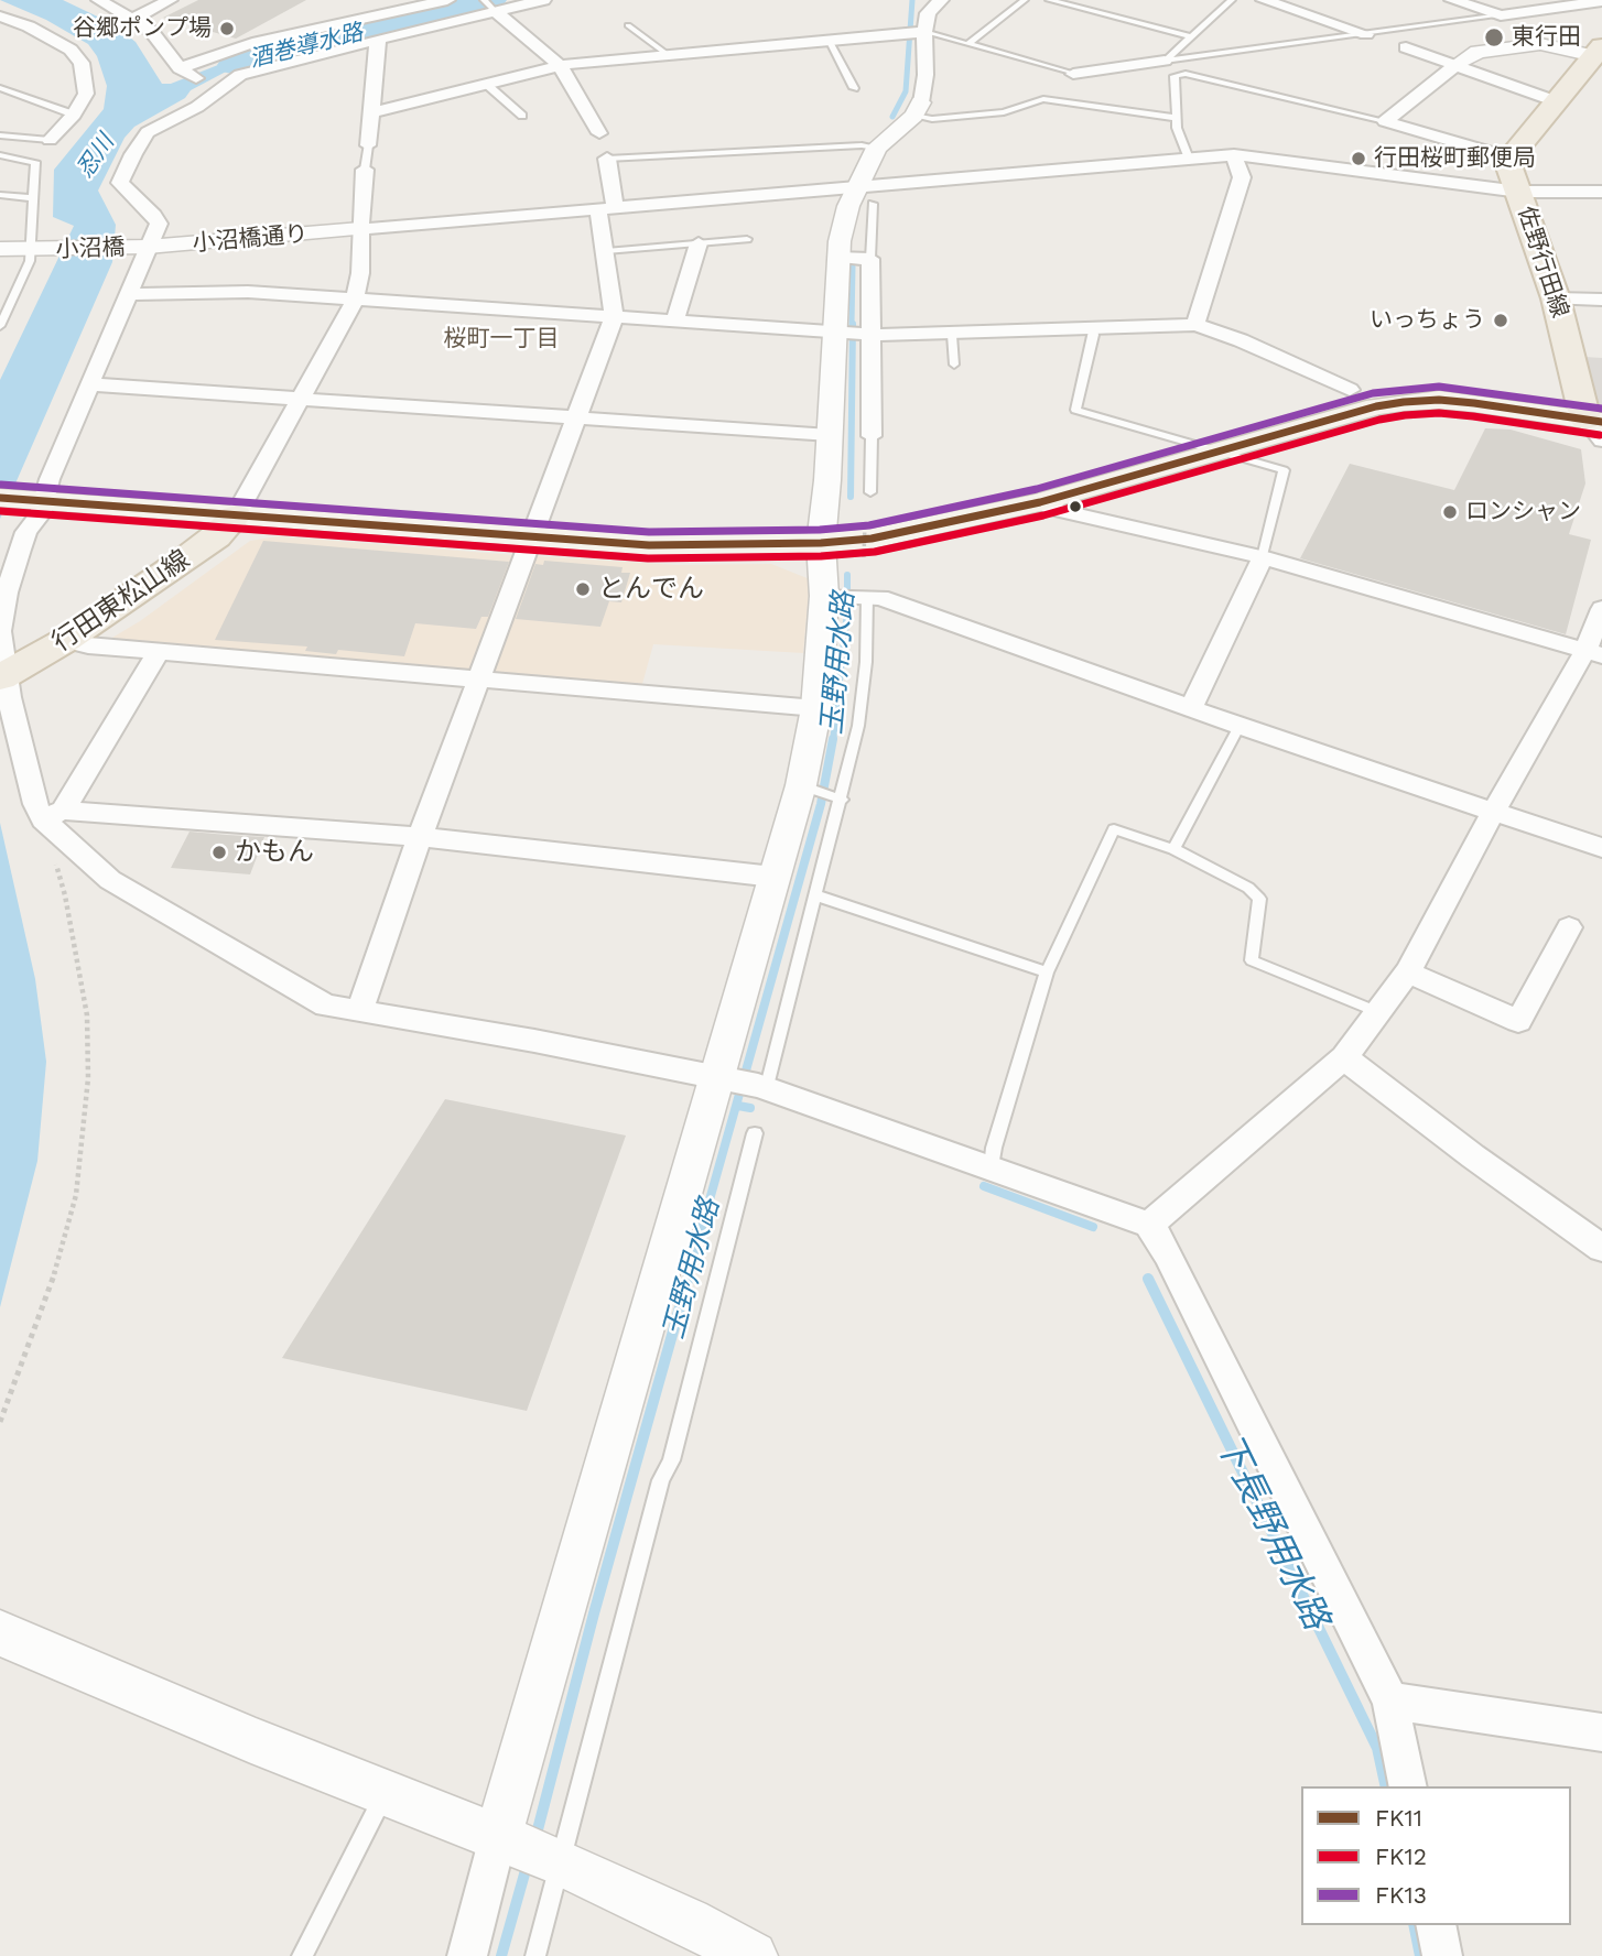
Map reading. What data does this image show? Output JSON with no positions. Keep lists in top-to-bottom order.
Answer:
{
  "streets": {
    "main road": ["佐野行田線", "行田東松山線"],
    "street": ["小沼橋通り", "小沼橋"]
  },
  "crossings": [
    ["小沼橋通り", "小沼橋"]
  ],
  "districts": ["桜町一丁目"],
  "water": [
    "酒巻導水路",
    "忍川",
    "玉野用水路",
    "下長野用水路"
  ],
  "places": [
    "谷郷ポンプ場",
    "東行田",
    "行田桜町郵便局",
    "いっちょう",
    "ロンシャン",
    "とんでん",
    "かもん"
  ],
  "lines": ["transit line FK13", "transit line FK11", "transit line FK12"],
  "legend": ["FK11", "FK12", "FK13"]
}
